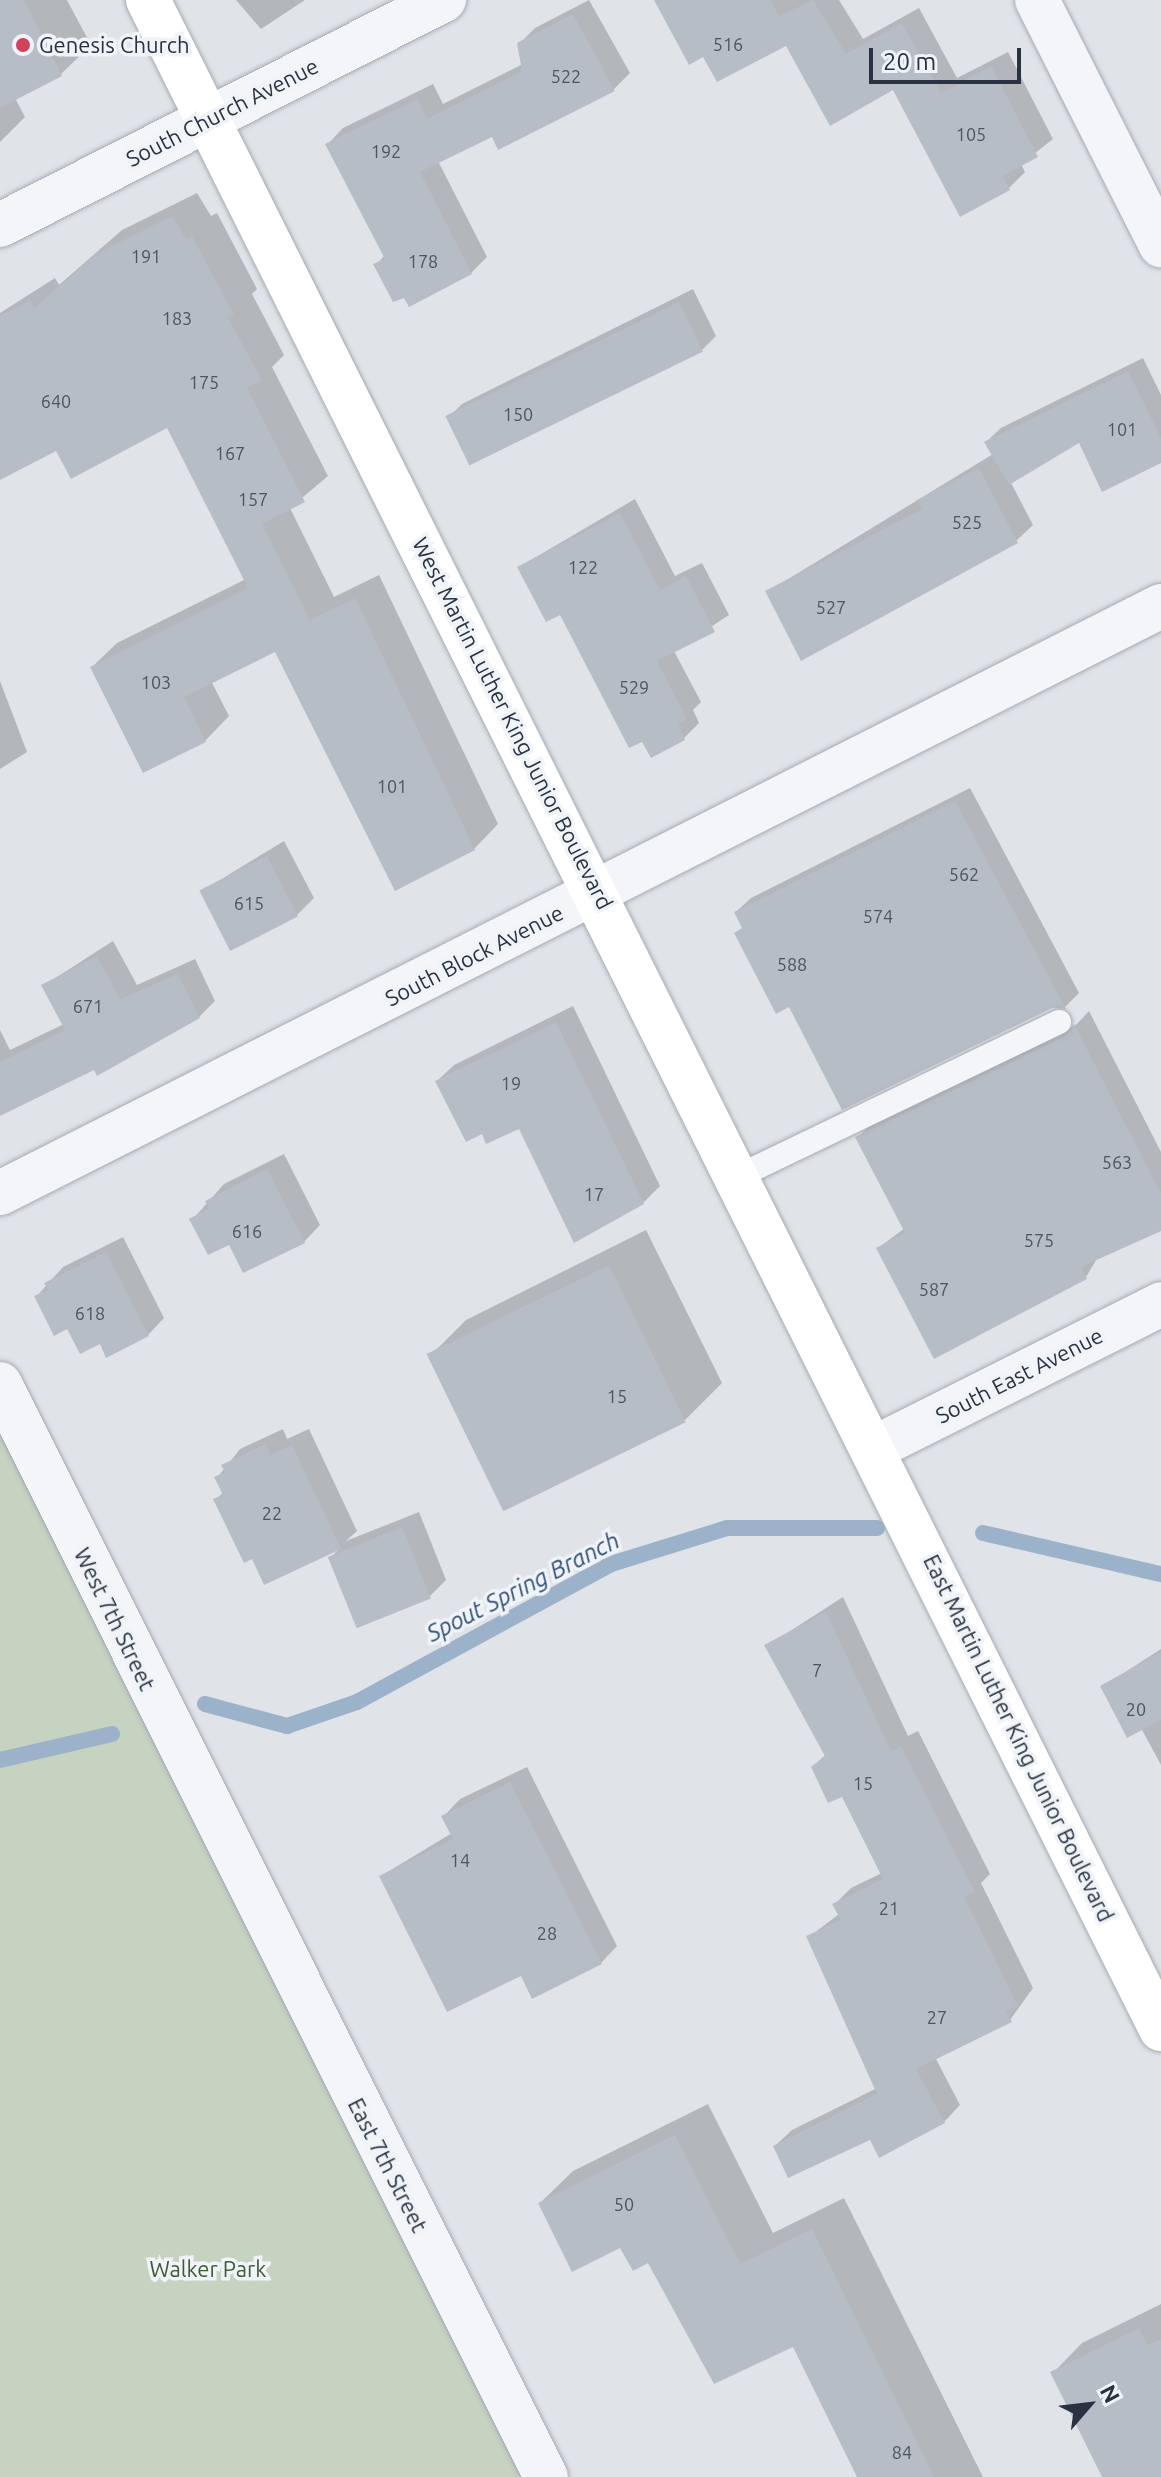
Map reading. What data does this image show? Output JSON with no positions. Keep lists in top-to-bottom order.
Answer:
{
  "streets": {
    "main road": ["West Martin Luther King Junior Boulevard", "East Martin Luther King Junior Boulevard"],
    "street": [
      "South Church Avenue",
      "South Block Avenue",
      "South East Avenue",
      "West 7th Street",
      "East 7th Street"
    ]
  },
  "crossings": [
    ["South Church Avenue", "West Martin Luther King Junior Boulevard"],
    ["West Martin Luther King Junior Boulevard", "South Block Avenue"],
    ["West Martin Luther King Junior Boulevard", "South East Avenue"],
    ["West Martin Luther King Junior Boulevard", "East Martin Luther King Junior Boulevard"],
    ["South East Avenue", "East Martin Luther King Junior Boulevard"],
    ["West 7th Street", "East 7th Street"]
  ],
  "water": ["Spout Spring Branch"],
  "parks": ["Walker Park"],
  "places": ["Genesis Church"],
  "house_numbers": [
    "516",
    "522",
    "105",
    "192",
    "191",
    "178",
    "183",
    "175",
    "640",
    "150",
    "101",
    "167",
    "157",
    "525",
    "122",
    "527",
    "103",
    "529",
    "101",
    "562",
    "615",
    "574",
    "588",
    "671",
    "19",
    "563",
    "17",
    "616",
    "575",
    "587",
    "618",
    "15",
    "22",
    "7",
    "20",
    "15",
    "14",
    "21",
    "28",
    "27",
    "50",
    "84"
  ],
  "scale_bar": "20 m",
  "north": "top right"
}
